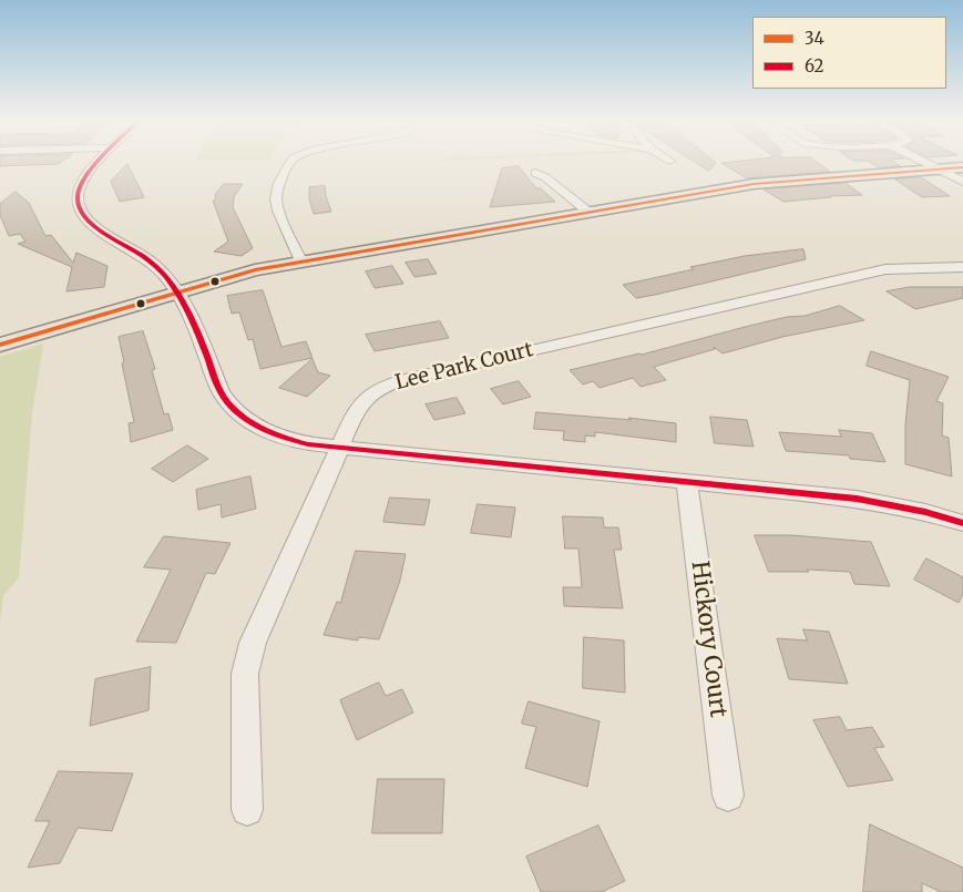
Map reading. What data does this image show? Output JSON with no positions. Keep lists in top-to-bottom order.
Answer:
{
  "streets": {
    "street": ["Lee Park Court", "Hickory Court"]
  },
  "lines": ["transit line 62", "transit line 34"],
  "legend": ["34", "62"]
}
